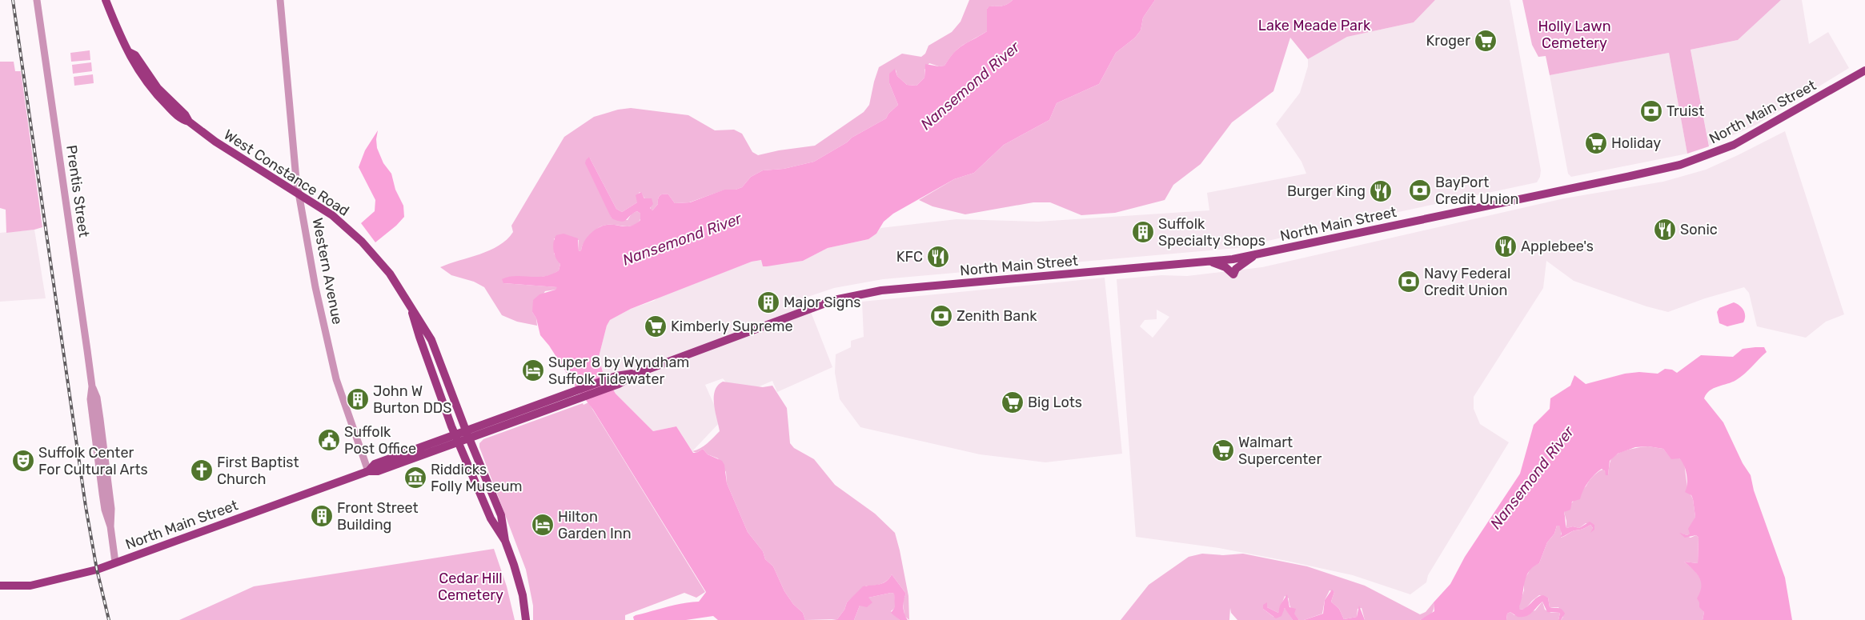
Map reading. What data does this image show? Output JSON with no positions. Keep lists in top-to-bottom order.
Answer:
{
  "streets": {
    "main road": ["North Main Street", "West Constance Road"],
    "street": ["Prentis Street", "Western Avenue"]
  },
  "crossings": [
    ["North Main Street", "West Constance Road"],
    ["North Main Street", "Prentis Street"],
    ["North Main Street", "Western Avenue"],
    ["West Constance Road", "Western Avenue"]
  ],
  "water": ["Nansemond River"],
  "parks": ["Lake Meade Park", "Holly Lawn Cemetery", "Cedar Hill Cemetery"],
  "places": {
    "supermarket": [
      "Kroger",
      "Holiday",
      "Kimberly Supreme",
      "Big Lots",
      "Walmart Supercenter"
    ],
    "bank": [
      "Truist",
      "BayPort Credit Union",
      "Navy Federal Credit Union",
      "Zenith Bank"
    ],
    "restaurant": [
      "Burger King",
      "Sonic",
      "Applebee's",
      "KFC"
    ],
    "building": [
      "Suffolk Specialty Shops",
      "Major Signs",
      "John W Burton DDS",
      "Front Street Building"
    ],
    "hotel": ["Super 8 by Wyndham Suffolk Tidewater", "Hilton Garden Inn"],
    "public building": ["Suffolk Post Office"],
    "theatre": ["Suffolk Center For Cultural Arts"],
    "church": ["First Baptist Church"],
    "museum": ["Riddicks Folly Museum"]
  }
}
